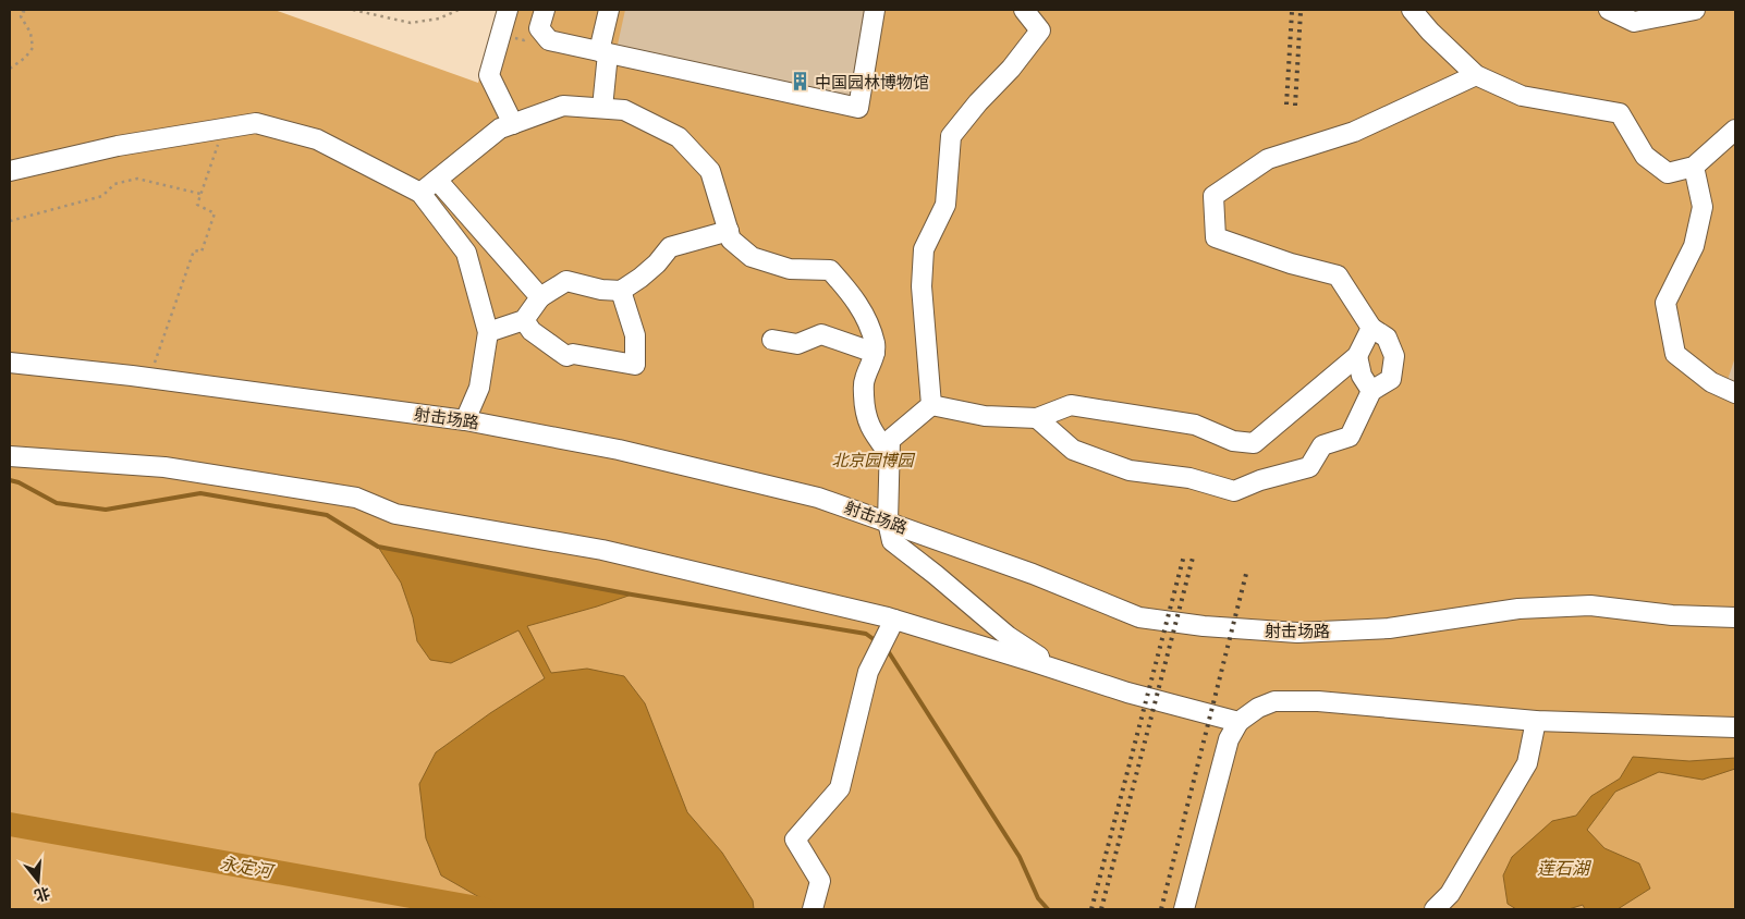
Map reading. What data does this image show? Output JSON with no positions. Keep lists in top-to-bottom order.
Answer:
{
  "streets": {
    "street": ["射击场路"]
  },
  "water": ["永定河", "莲石湖"],
  "parks": ["北京园博园"],
  "places": {
    "building": ["中国园林博物馆"]
  },
  "north": "bottom"
}
